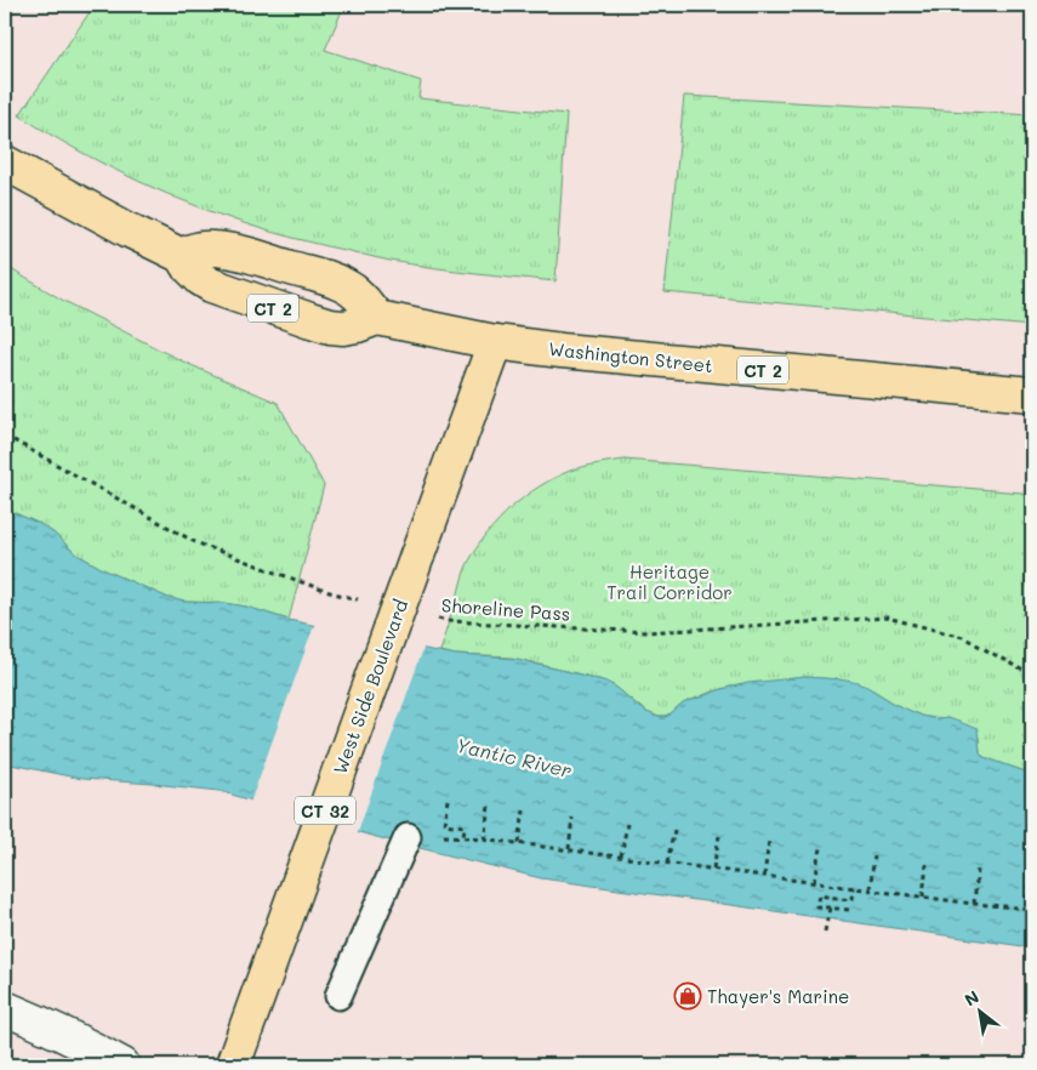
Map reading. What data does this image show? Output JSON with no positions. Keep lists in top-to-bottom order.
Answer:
{
  "streets": {
    "main road": [
      "CT 2",
      "Washington Street",
      "West Side Boulevard",
      "CT 32"
    ],
    "path": ["Shoreline Pass"]
  },
  "crossings": [
    ["CT 2", "Washington Street"],
    ["Washington Street", "West Side Boulevard"]
  ],
  "water": ["Yantic River"],
  "parks": ["Heritage Trail Corridor"],
  "places": {
    "shop": ["Thayer's Marine"]
  },
  "north": "top left"
}
